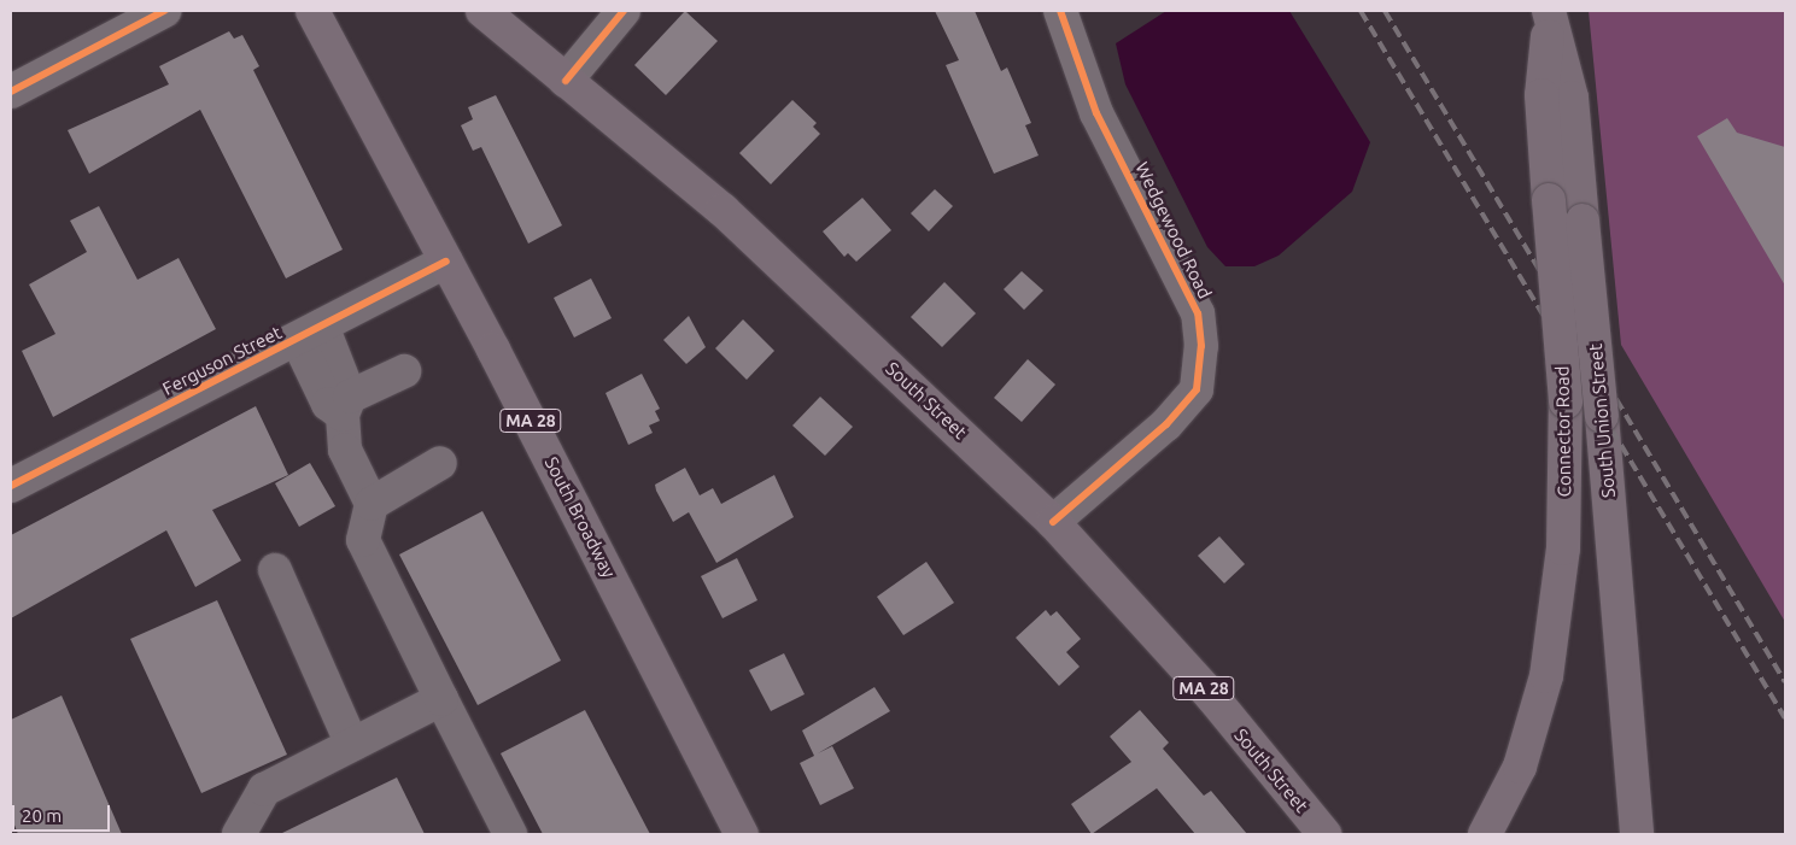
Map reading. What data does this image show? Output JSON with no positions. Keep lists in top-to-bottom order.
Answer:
{
  "streets": {
    "main road": [
      "South Street",
      "MA 28",
      "South Union Street",
      "Connector Road",
      "South Broadway"
    ],
    "street": ["Wedgewood Road", "Ferguson Street"]
  },
  "crossings": [
    ["Wedgewood Road", "South Street"],
    ["Ferguson Street", "South Broadway"],
    ["South Union Street", "Connector Road"]
  ],
  "scale_bar": "20 m"
}
